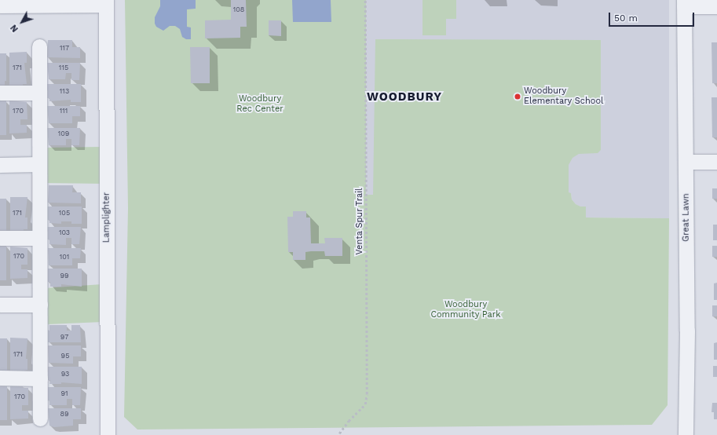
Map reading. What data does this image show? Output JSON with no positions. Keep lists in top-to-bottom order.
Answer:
{
  "streets": {
    "street": ["Lamplighter", "Great Lawn"],
    "path": ["Venta Spur Trail"]
  },
  "districts": ["WOODBURY"],
  "parks": ["Woodbury Rec Center", "Woodbury Community Park"],
  "places": ["Woodbury Elementary School"],
  "house_numbers": [
    "108",
    "117",
    "171",
    "115",
    "113",
    "170",
    "111",
    "109",
    "171",
    "105",
    "103",
    "170",
    "101",
    "99",
    "97",
    "171",
    "95",
    "93",
    "91",
    "170",
    "89"
  ],
  "scale_bar": "50 m",
  "north": "bottom left"
}
